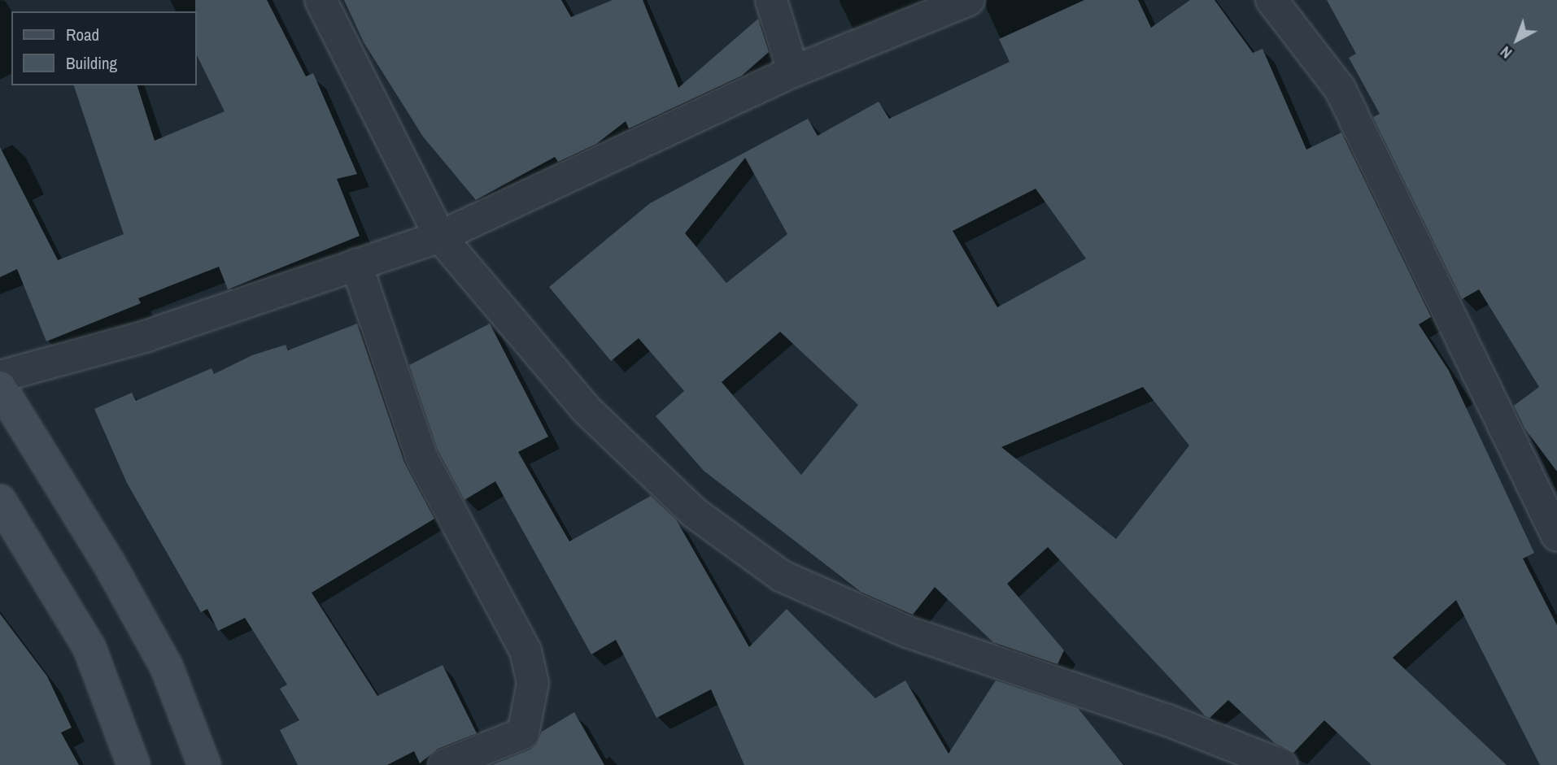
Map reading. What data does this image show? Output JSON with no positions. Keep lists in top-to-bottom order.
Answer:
{
  "legend": ["Road", "Building"],
  "north": "bottom left"
}
